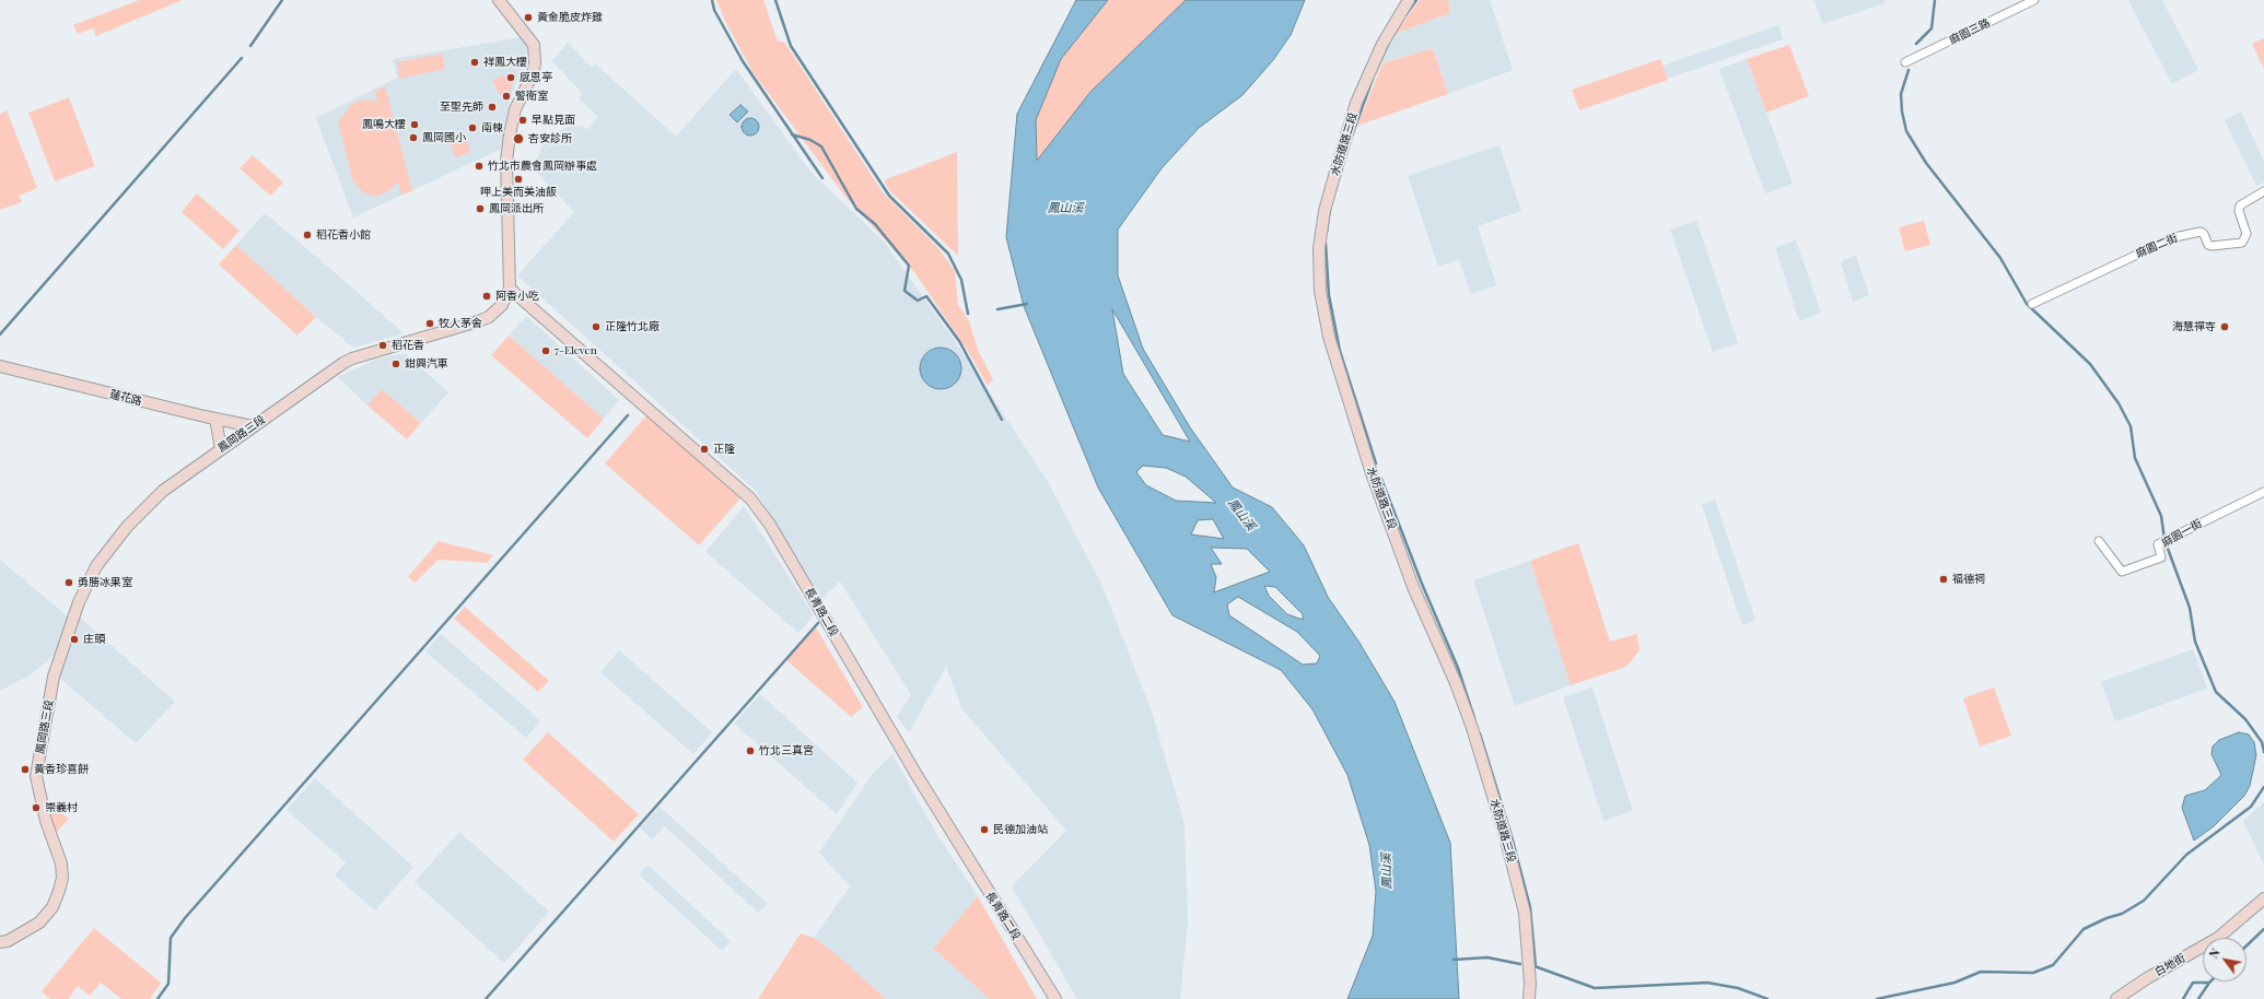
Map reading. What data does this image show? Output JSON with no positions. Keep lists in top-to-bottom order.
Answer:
{
  "streets": {
    "street": [
      "麻園三路",
      "水防道路三段",
      "麻園二街",
      "蓮花路",
      "鳳岡路三段",
      "麻園一街",
      "長青路二段",
      "白地街"
    ]
  },
  "crossings": [
    ["蓮花路", "鳳岡路三段"],
    ["鳳岡路三段", "長青路二段"]
  ],
  "water": ["鳳山溪"],
  "places": [
    "黃金脆皮炸雞",
    "祥鳳大樓",
    "感恩亭",
    "警衛室",
    "至聖先師",
    "早點見面",
    "鳳鳴大樓",
    "南棟",
    "鳳岡國小",
    "杏安診所",
    "竹北市農會鳳岡辦事處",
    "呷上美而美油飯",
    "鳳岡派出所",
    "稻花香小館",
    "阿香小吃",
    "牧人茅舍",
    "正隆竹北廠",
    "海慧禪寺",
    "稻花香",
    "7-Eleven",
    "鉗興汽車",
    "正隆",
    "福德祠",
    "勇勝冰果室",
    "庄頭",
    "竹北三真宮",
    "黃香珍喜餅",
    "崇義村",
    "民德加油站"
  ],
  "north": "top left"
}
